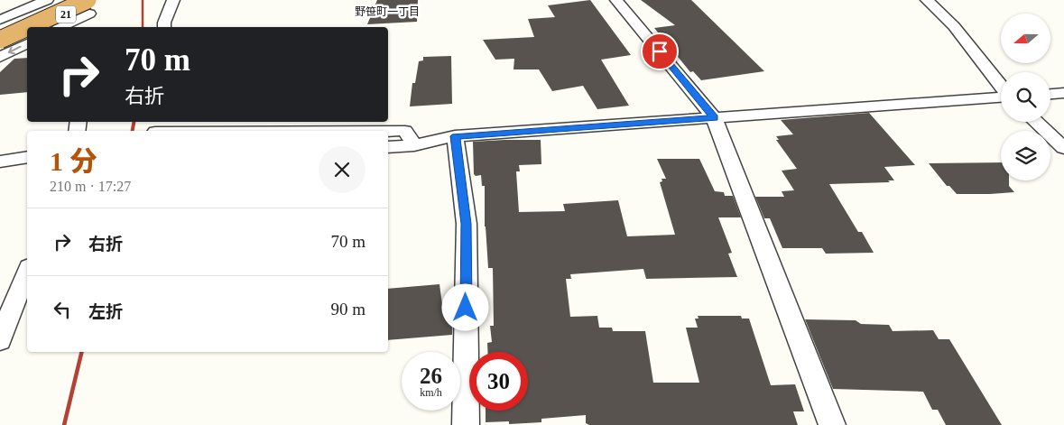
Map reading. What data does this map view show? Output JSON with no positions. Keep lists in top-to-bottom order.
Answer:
{
  "streets": {
    "highway": ["21"]
  },
  "districts": ["野笹町一丁目"],
  "north": "left",
  "page": {
    "turn": ["70 m", "右折"],
    "heading": ["1 分", "210 m · 17:27"],
    "list": [
      {
        "name": "右折",
        "value": "70 m"
      },
      {
        "name": "左折",
        "value": "90 m"
      }
    ],
    "speed": "26 km/h",
    "limit": "30"
  }
}
